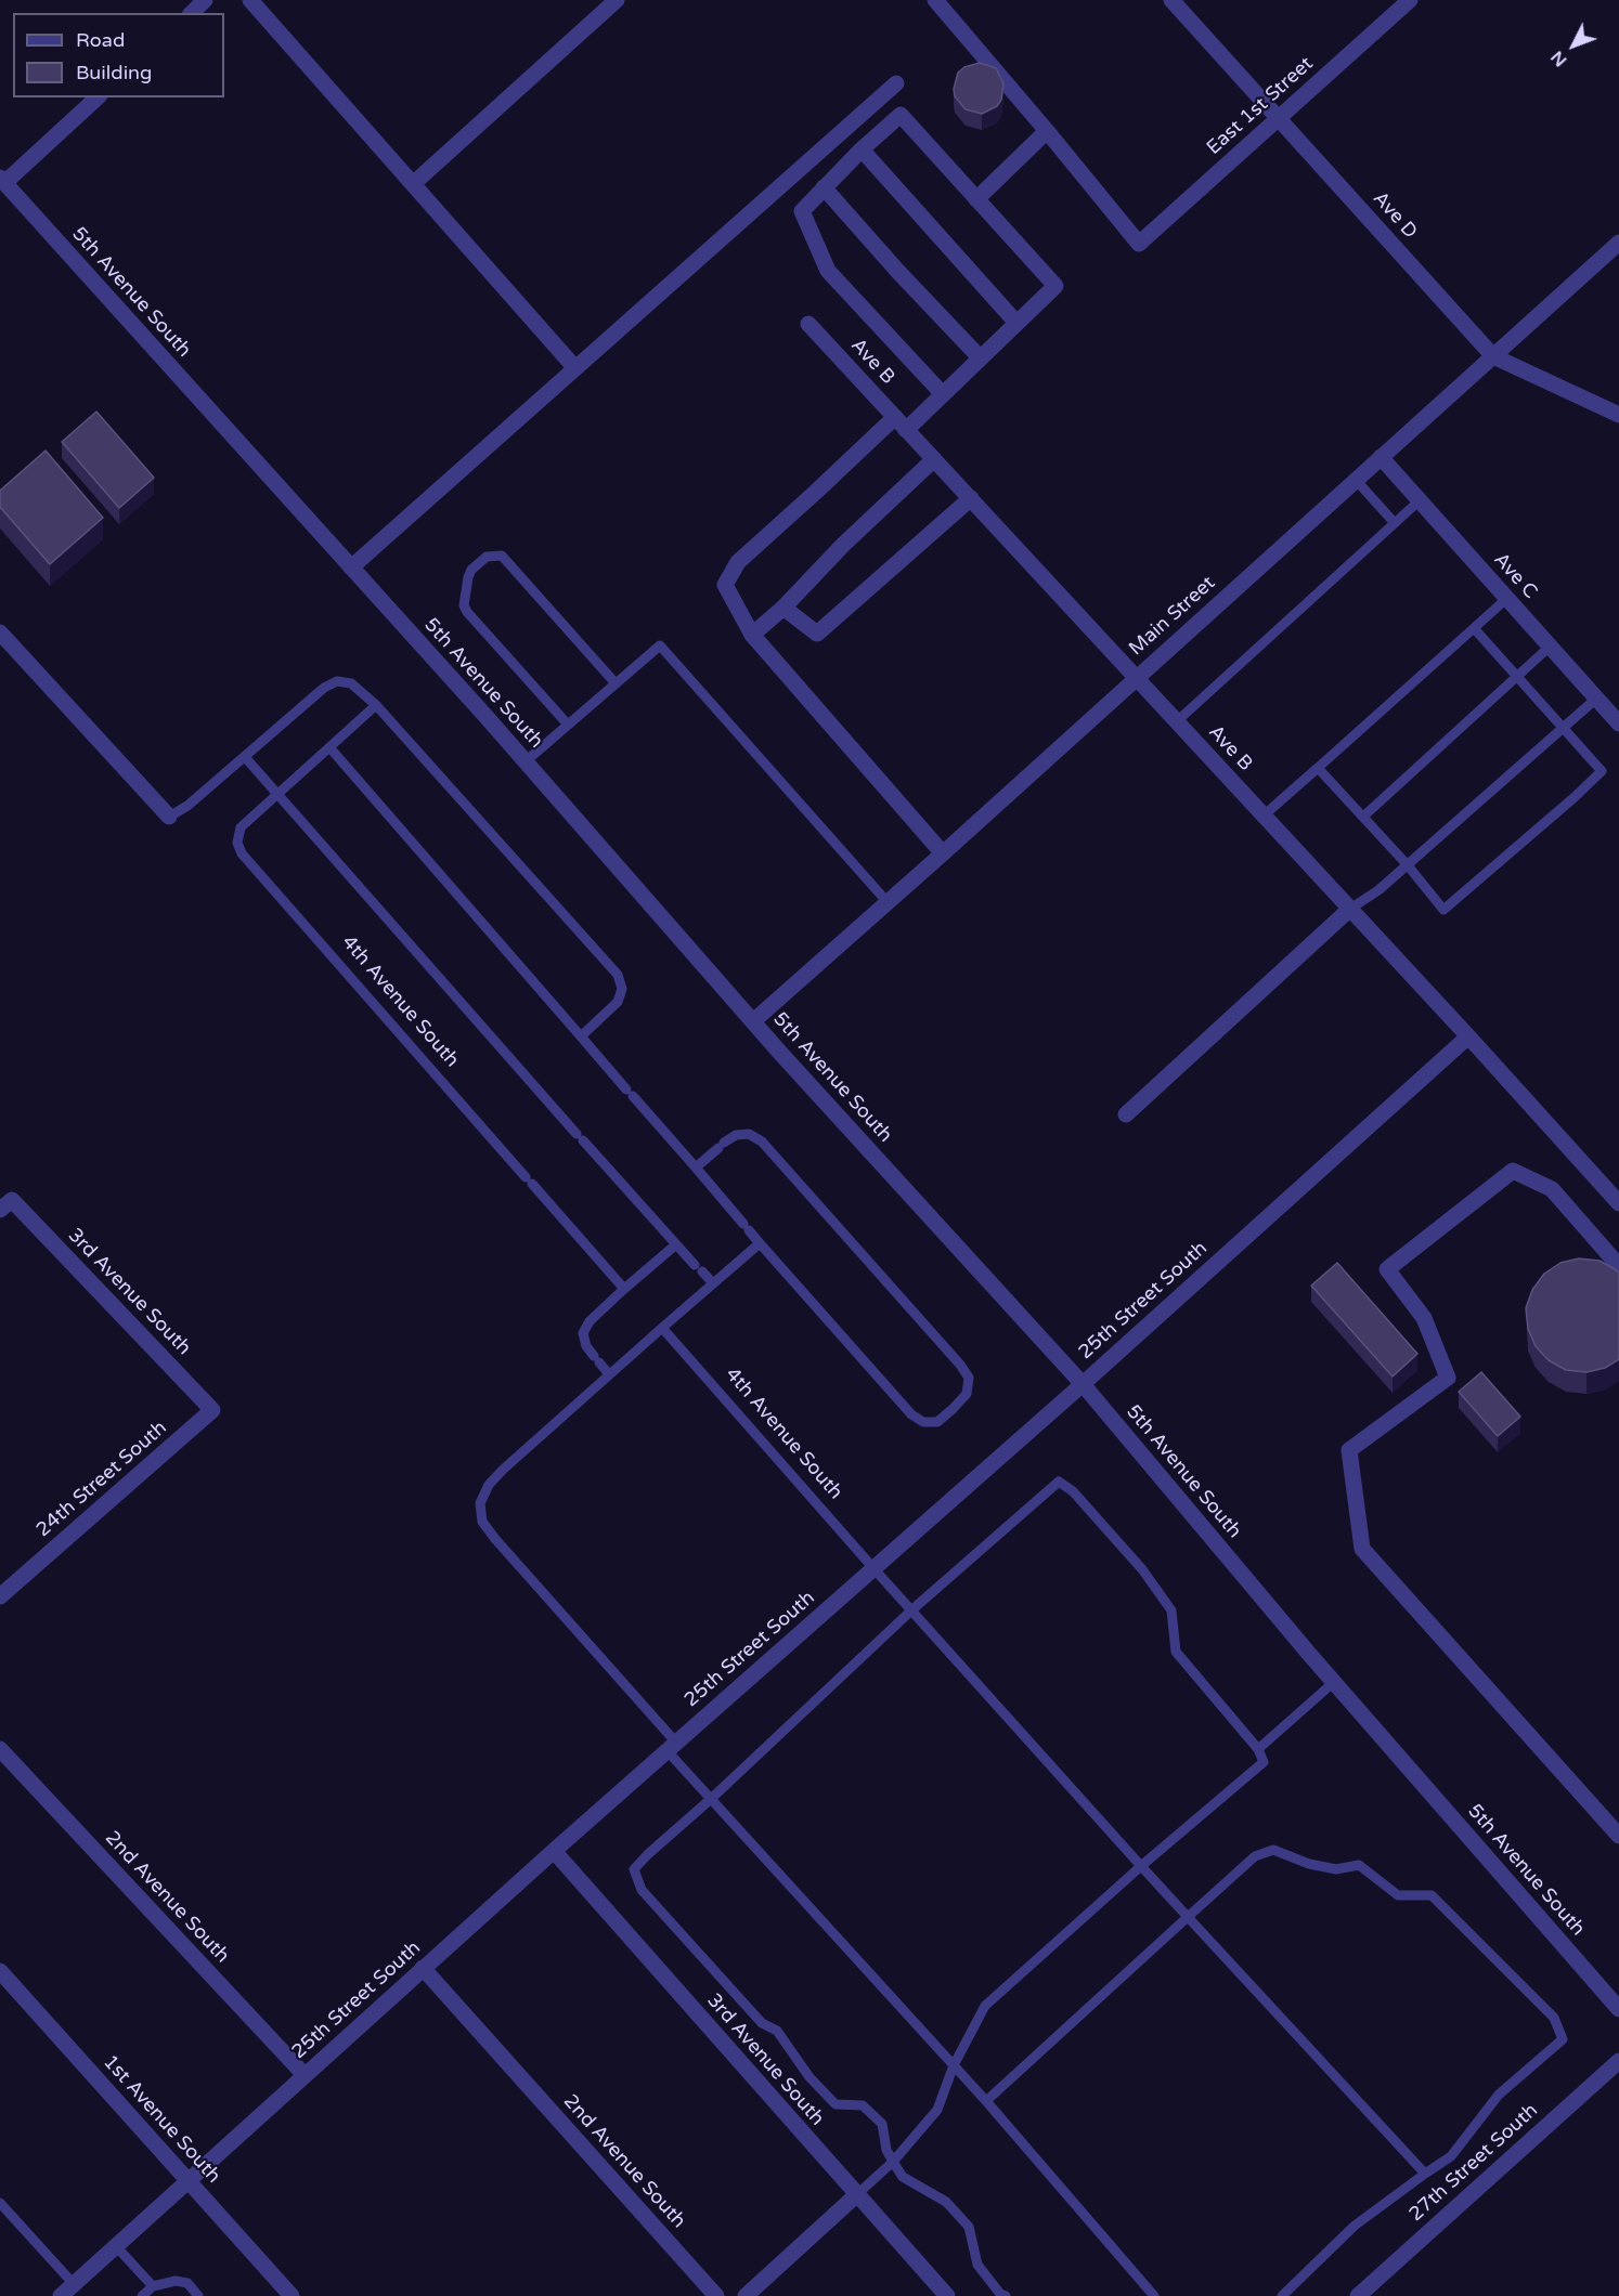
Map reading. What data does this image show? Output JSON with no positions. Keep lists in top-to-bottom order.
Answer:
{
  "streets": {
    "street": [
      "East 1st Street",
      "Ave D",
      "5th Avenue South",
      "Ave B",
      "Ave C",
      "Main Street",
      "3rd Avenue South",
      "25th Street South",
      "24th Street South",
      "2nd Avenue South",
      "1st Avenue South",
      "27th Street South"
    ],
    "lane": ["4th Avenue South"]
  },
  "crossings": [
    ["East 1st Street", "Ave D"],
    ["Ave D", "Main Street"],
    ["5th Avenue South", "Main Street"],
    ["5th Avenue South", "25th Street South"],
    ["Ave B", "Main Street"],
    ["Ave B", "25th Street South"],
    ["Ave C", "Main Street"],
    ["4th Avenue South", "25th Street South"],
    ["3rd Avenue South", "25th Street South"],
    ["3rd Avenue South", "24th Street South"],
    ["25th Street South", "2nd Avenue South"],
    ["25th Street South", "1st Avenue South"]
  ],
  "legend": ["Road", "Building"],
  "north": "bottom left"
}
